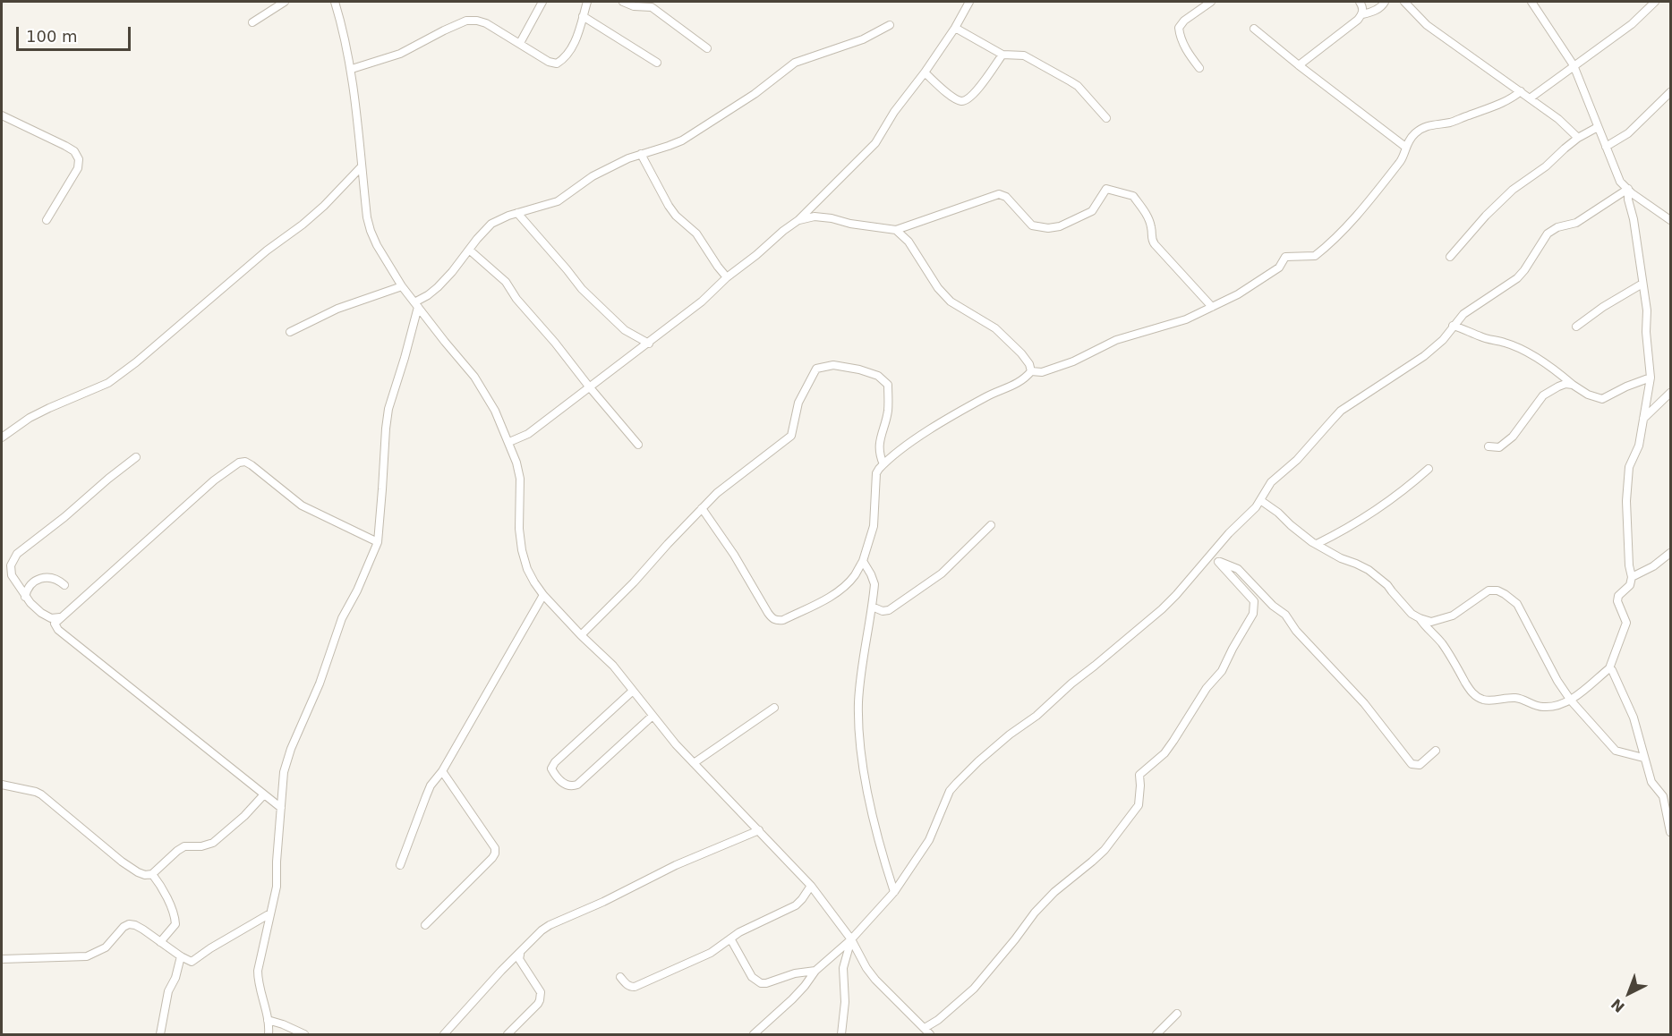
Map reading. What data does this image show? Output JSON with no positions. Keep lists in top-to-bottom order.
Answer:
{
  "scale_bar": "100 m",
  "north": "bottom left"
}
